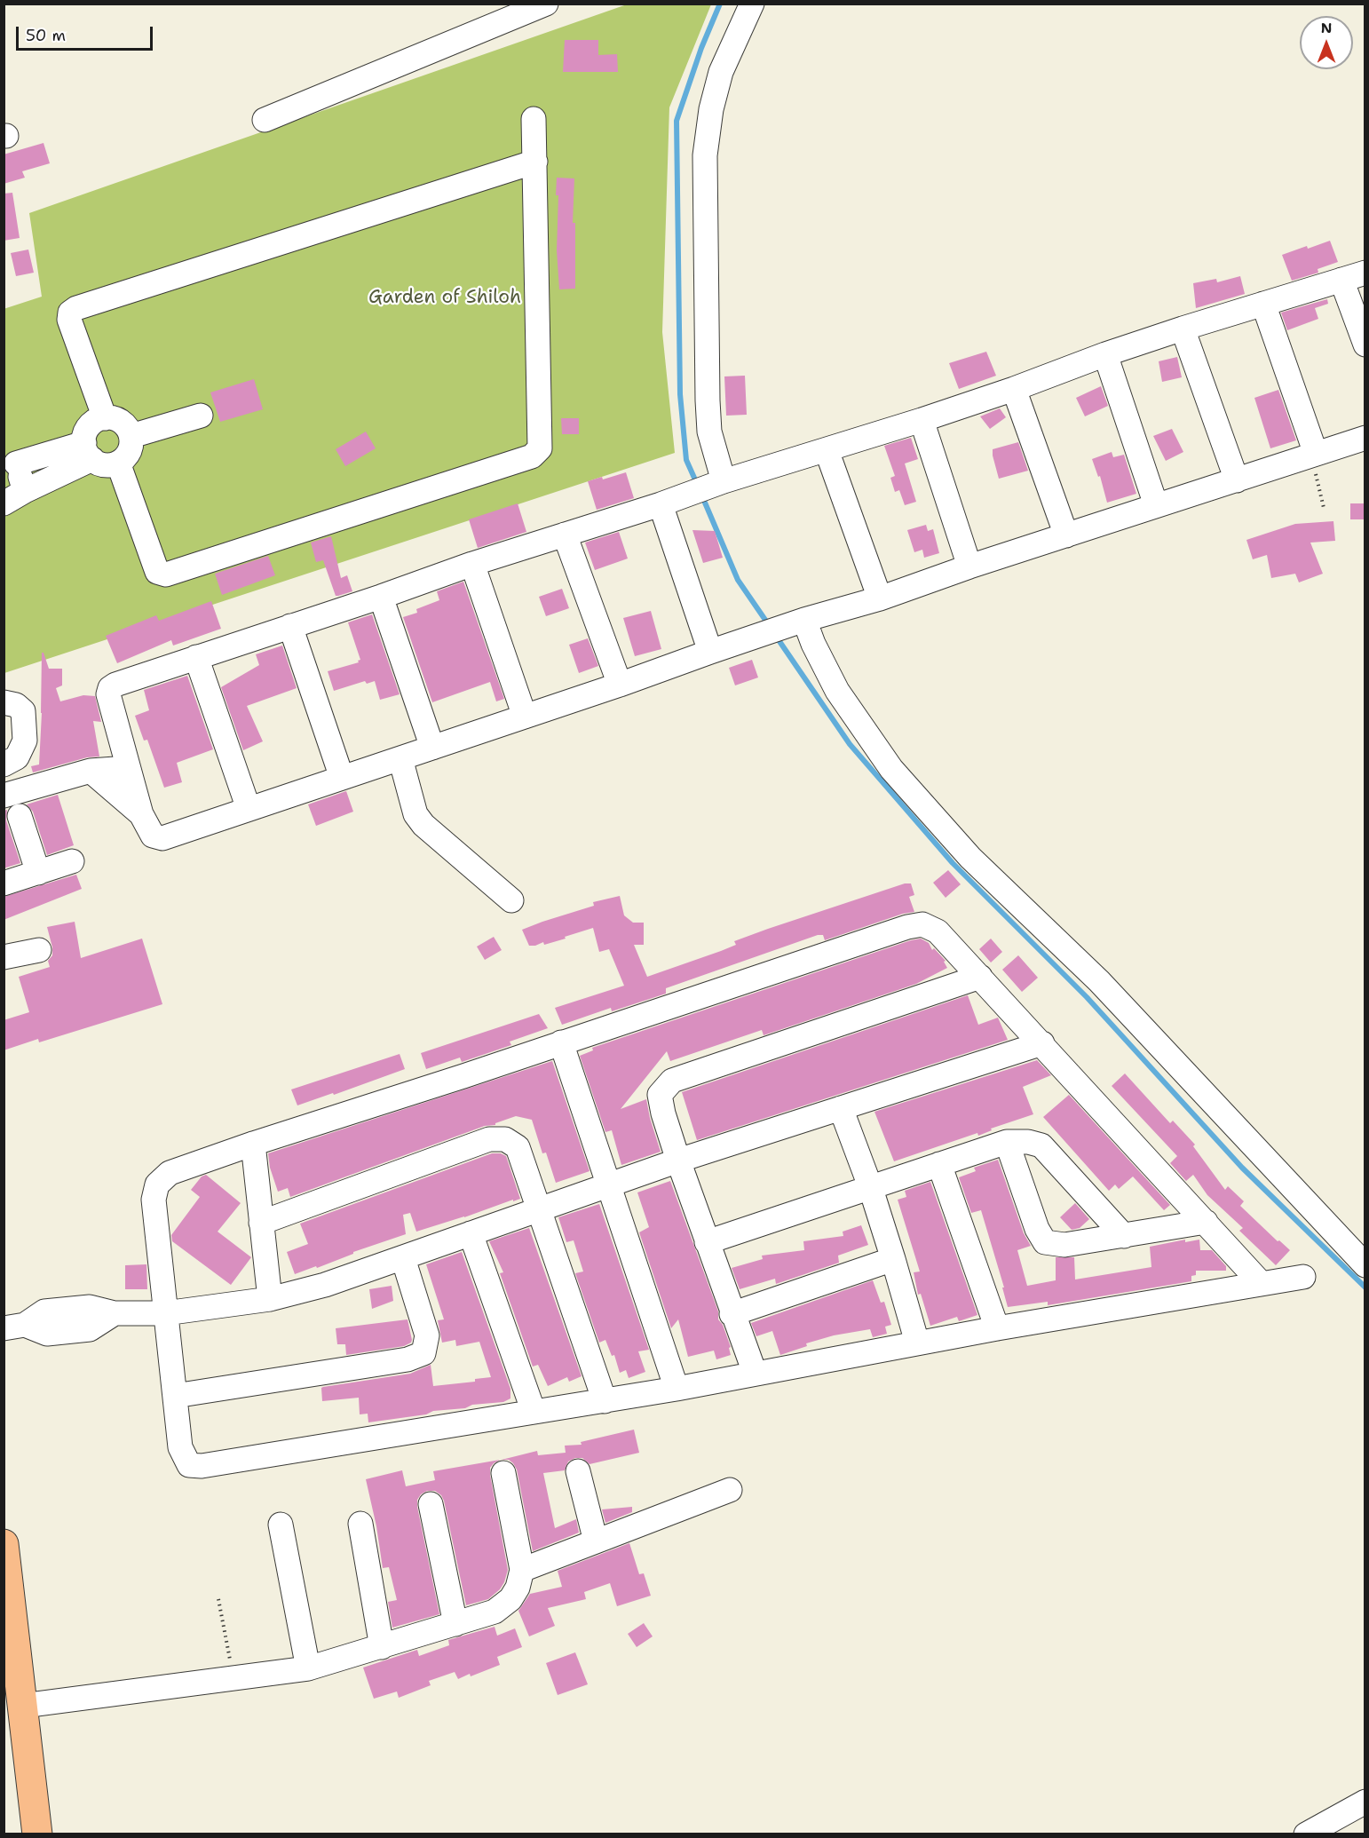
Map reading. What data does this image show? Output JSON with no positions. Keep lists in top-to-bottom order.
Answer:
{
  "parks": ["Garden of Shiloh"],
  "scale_bar": "50 m",
  "north": "top"
}
